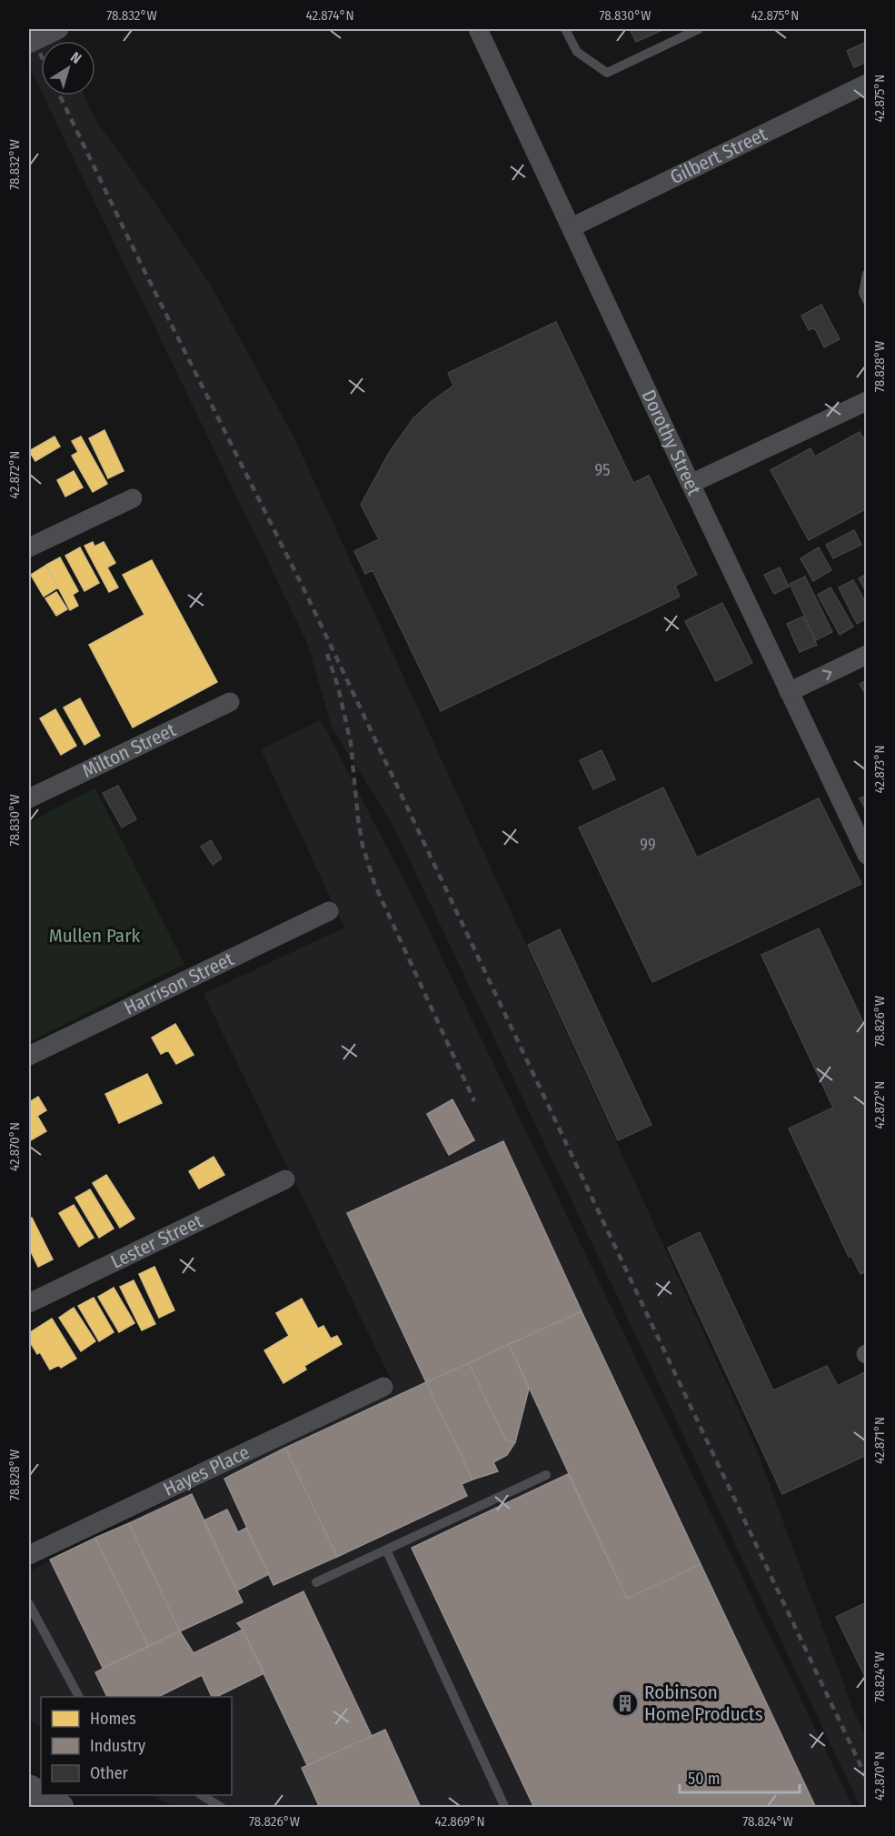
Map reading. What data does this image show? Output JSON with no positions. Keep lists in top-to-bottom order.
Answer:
{
  "streets": {
    "street": [
      "Gilbert Street",
      "Dorothy Street",
      "Milton Street",
      "Harrison Street",
      "Lester Street",
      "Hayes Place"
    ]
  },
  "crossings": [
    ["Gilbert Street", "Dorothy Street"]
  ],
  "parks": ["Mullen Park"],
  "places": {
    "building": ["Robinson Home Products"]
  },
  "house_numbers": ["95", "99"],
  "legend": ["Homes", "Industry", "Other"],
  "scale_bar": "50 m",
  "north": "top right",
  "coordinates": [
    "78.832°W",
    "42.874°N",
    "78.830°W",
    "42.875°N",
    "78.828°W",
    "42.872°N",
    "42.873°N",
    "78.826°W",
    "42.870°N",
    "42.871°N",
    "78.824°W",
    "42.869°N"
  ]
}
